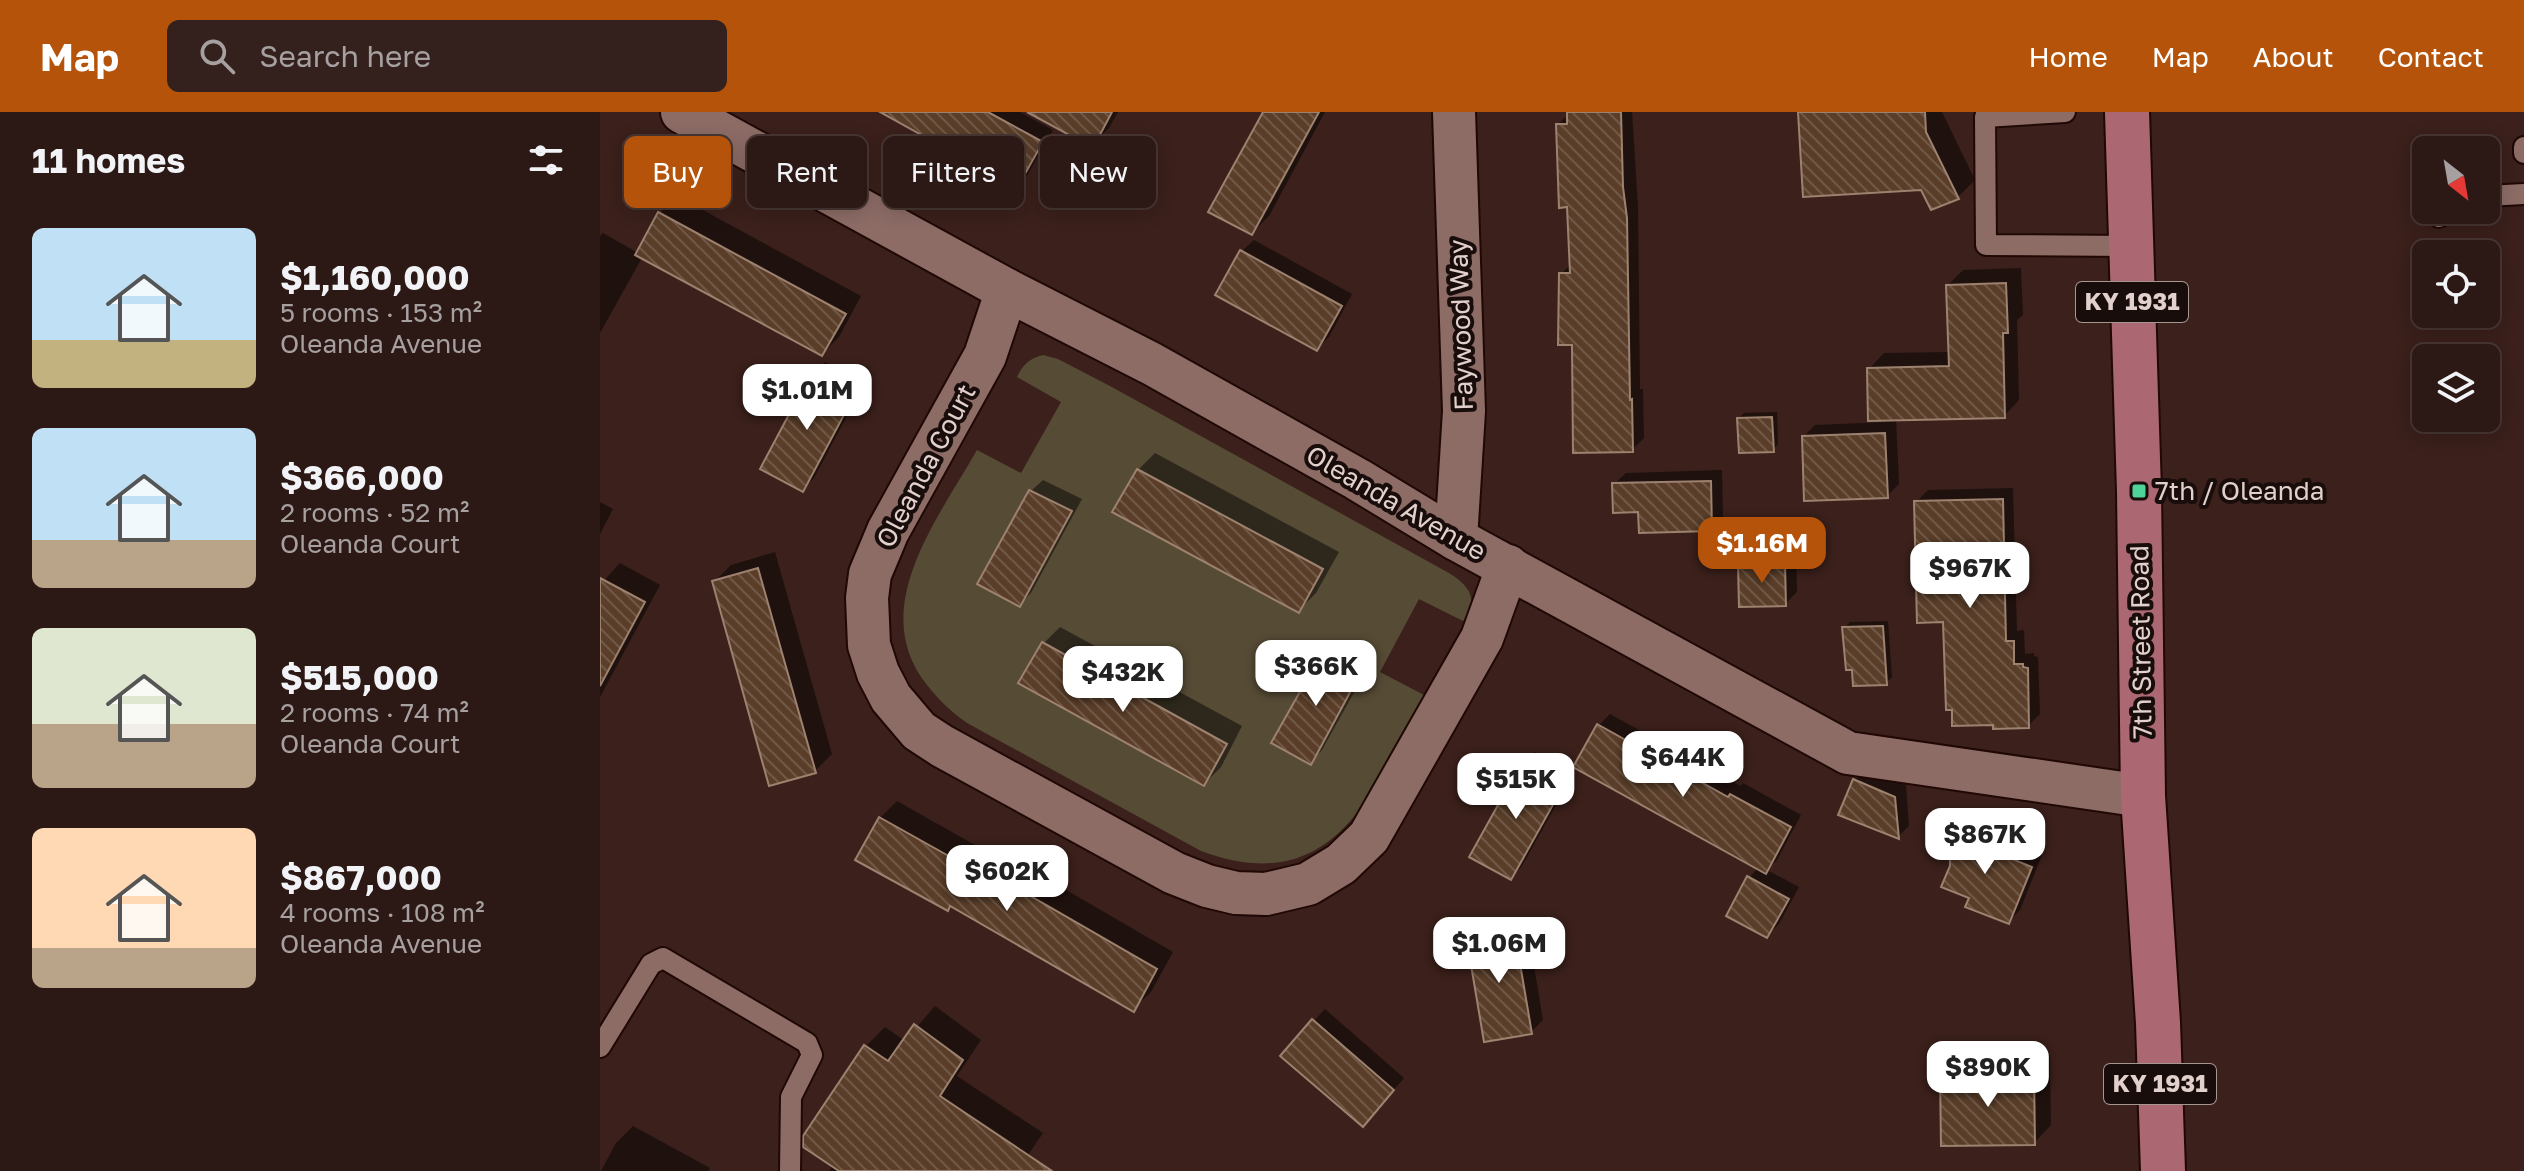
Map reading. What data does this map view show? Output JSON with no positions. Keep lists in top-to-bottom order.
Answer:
{
  "streets": {
    "main road": ["KY 1931", "7th Street Road"],
    "street": ["Faywood Way", "Oleanda Court", "Oleanda Avenue"]
  },
  "crossings": [
    ["Faywood Way", "Oleanda Avenue"],
    ["Oleanda Court", "Oleanda Avenue"],
    ["Oleanda Avenue", "7th Street Road"]
  ],
  "places": {
    "transit": ["7th / Oleanda"]
  },
  "north": "bottom right",
  "page": {
    "header": "Map",
    "search": "Search here",
    "nav": [
      "Home",
      "Map",
      "About",
      "Contact"
    ],
    "heading": "11 homes",
    "chip": [
      "Buy",
      "Rent",
      "Filters",
      "New"
    ],
    "list": [
      {
        "name": "$1,160,000",
        "note": "5 rooms · 153 m² · Oleanda Avenue"
      },
      {
        "name": "$366,000",
        "note": "2 rooms · 52 m² · Oleanda Court"
      },
      {
        "name": "$515,000",
        "note": "2 rooms · 74 m² · Oleanda Court"
      },
      {
        "name": "$867,000",
        "note": "4 rooms · 108 m² · Oleanda Avenue"
      }
    ],
    "price": [
      "$1.01M",
      "$1.16M",
      "$967K",
      "$366K",
      "$432K",
      "$644K",
      "$515K",
      "$867K",
      "$602K",
      "$1.06M",
      "$890K"
    ]
  }
}
